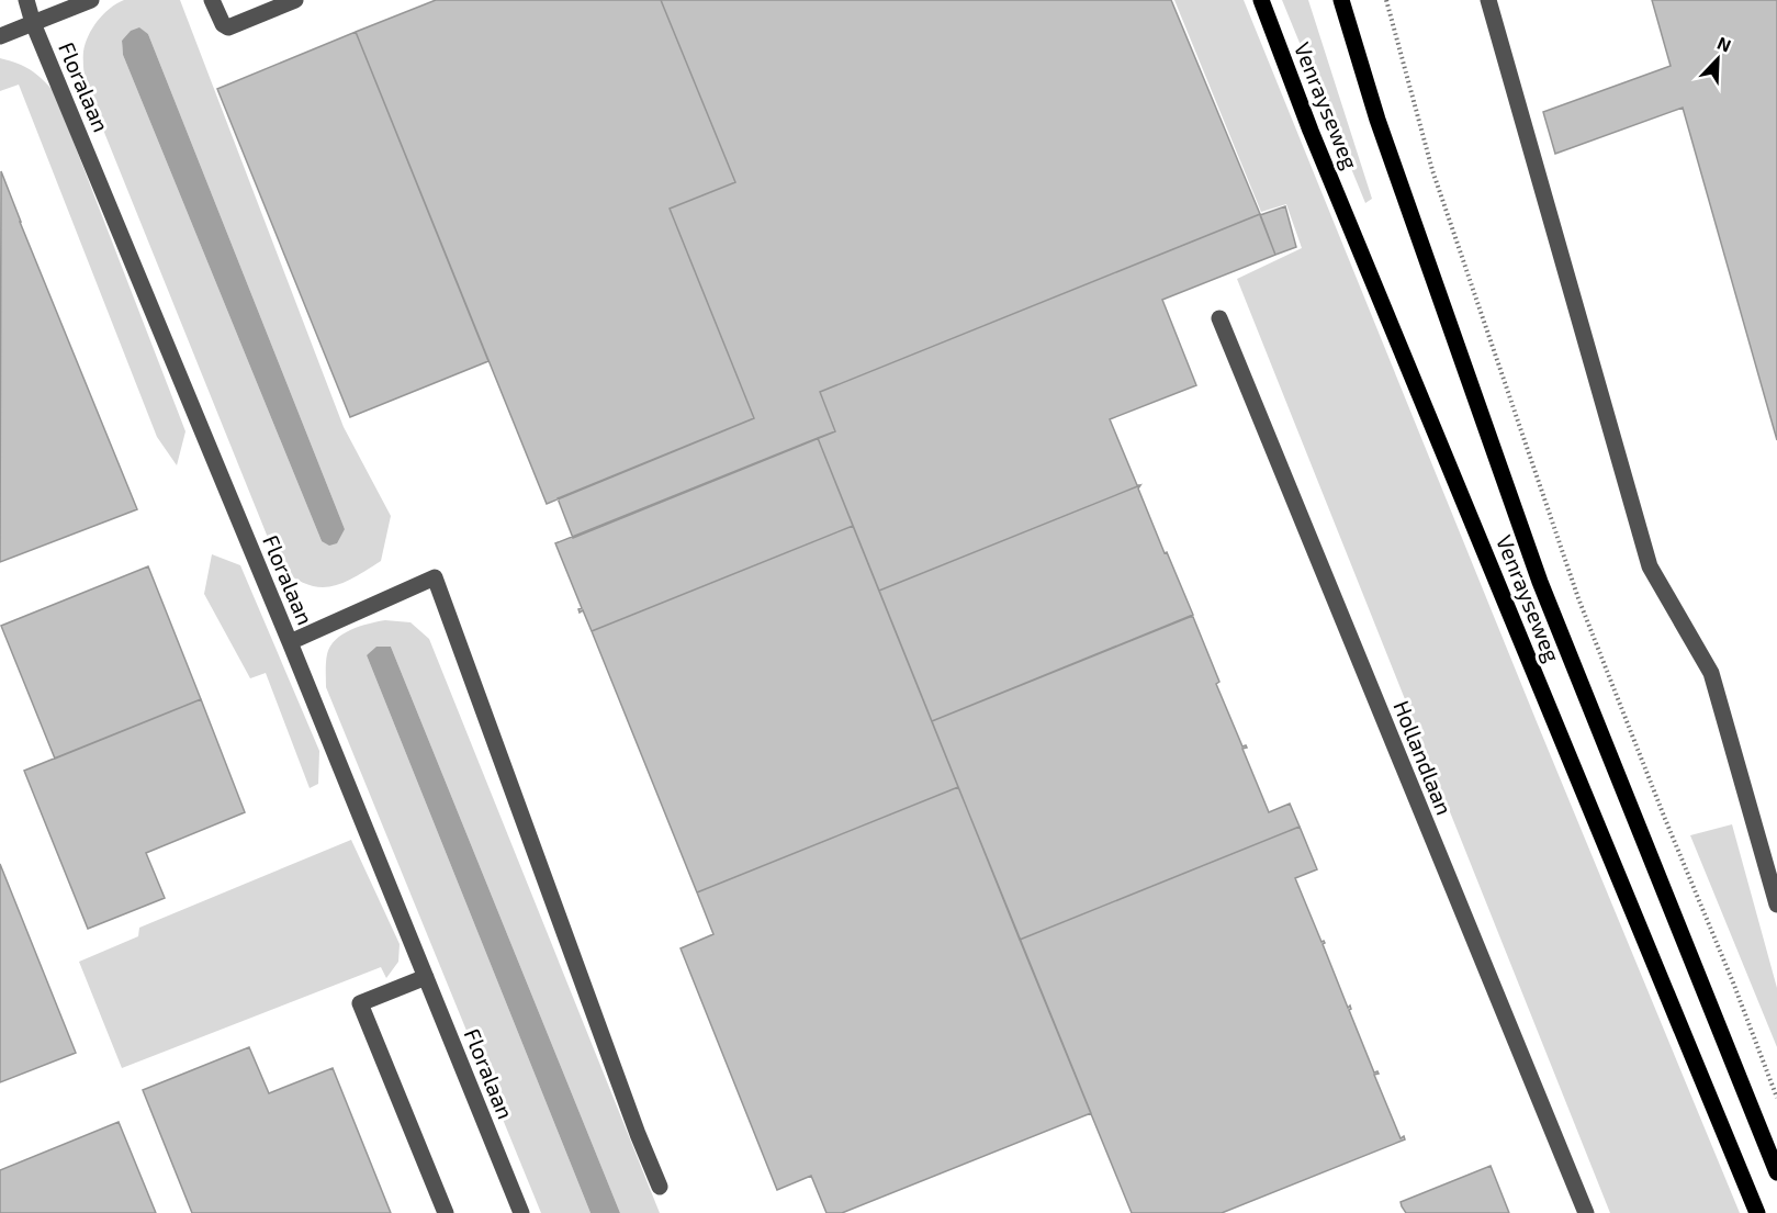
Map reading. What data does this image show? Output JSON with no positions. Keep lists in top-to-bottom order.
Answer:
{
  "streets": {
    "main road": ["Venrayseweg"],
    "street": ["Floralaan", "Hollandlaan"]
  },
  "north": "top right"
}
